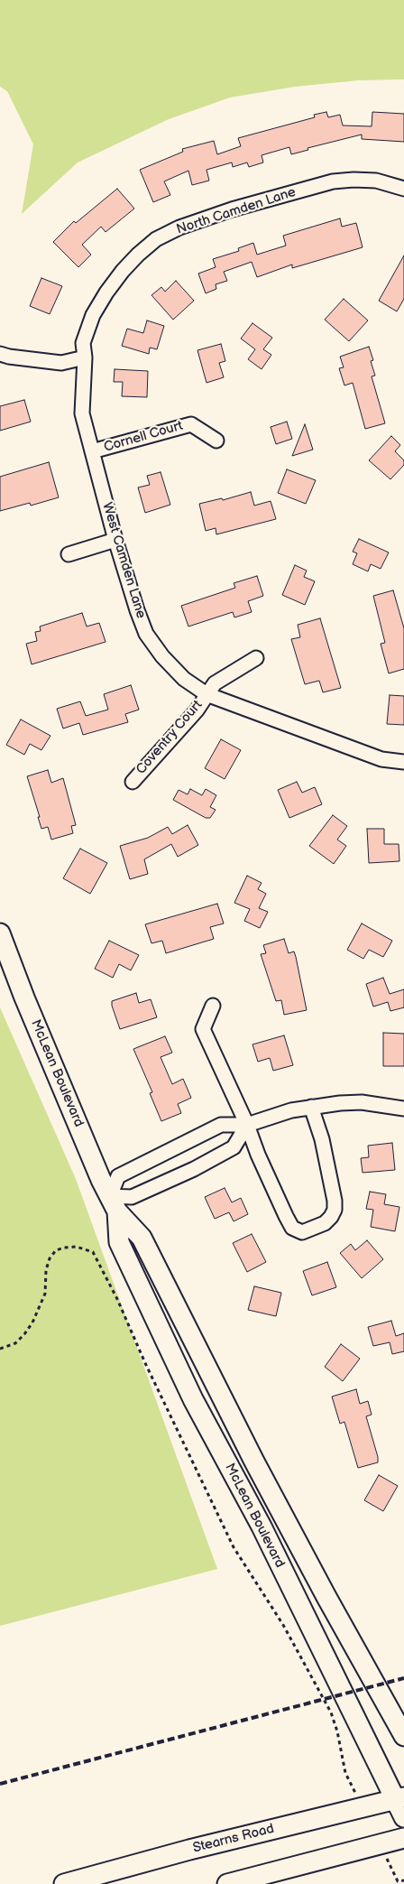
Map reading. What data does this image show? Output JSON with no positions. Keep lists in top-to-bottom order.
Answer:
{
  "streets": {
    "main road": ["McLean Boulevard", "Stearns Road"],
    "street": [
      "North Camden Lane",
      "Cornell Court",
      "West Camden Lane",
      "Coventry Court"
    ]
  },
  "crossings": [
    ["North Camden Lane", "West Camden Lane"],
    ["Cornell Court", "West Camden Lane"],
    ["West Camden Lane", "Coventry Court"],
    ["McLean Boulevard", "Stearns Road"]
  ]
}
